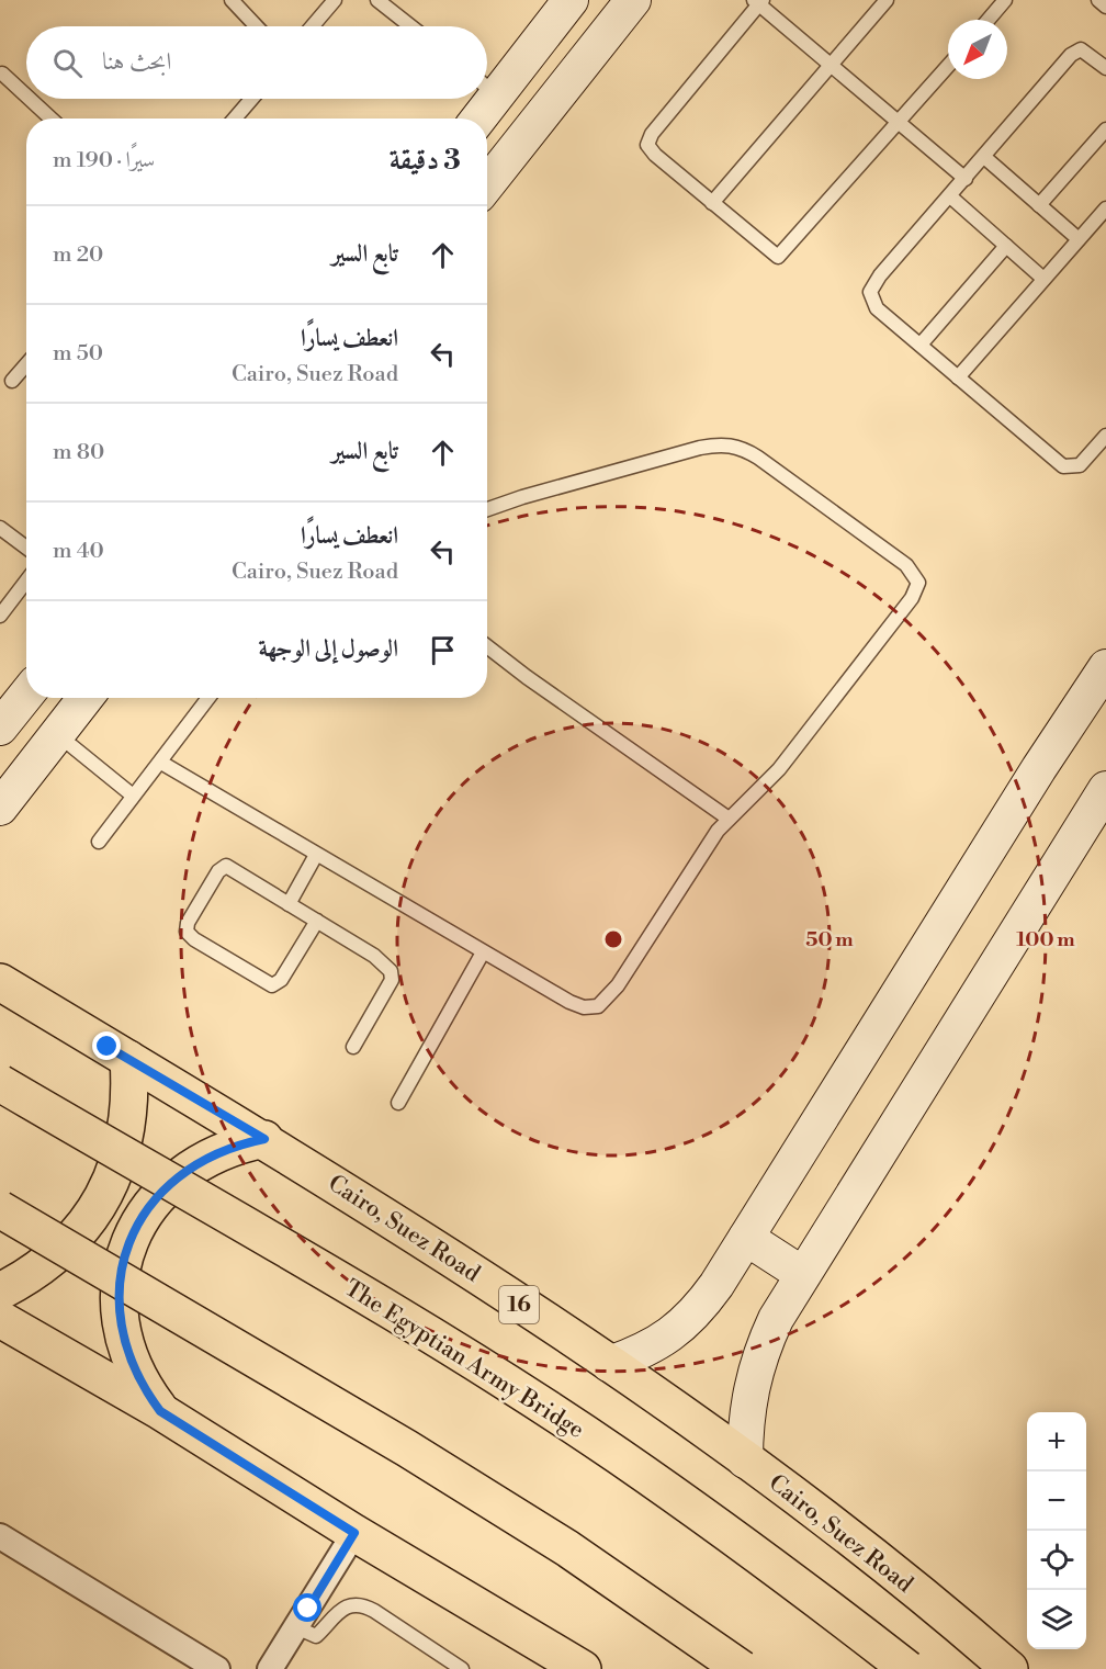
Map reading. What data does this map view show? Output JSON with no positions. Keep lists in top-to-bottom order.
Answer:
{
  "streets": {
    "main road": ["Cairo, Suez Road", "16", "The Egyptian Army Bridge"]
  },
  "north": "bottom left",
  "page": {
    "search": "ابحث هنا",
    "heading": ["3 دقيقة", "سيرًا · 190 m"],
    "list": [
      ["تابع السير", "20 m"],
      ["انعطف يسارًا", "Cairo, Suez Road", "50 m"],
      ["تابع السير", "80 m"],
      ["انعطف يسارًا", "Cairo, Suez Road", "40 m"],
      "الوصول إلى الوجهة"
    ],
    "map_buttons": ["+", "−"]
  },
  "rings": ["50 m", "100 m"]
}
